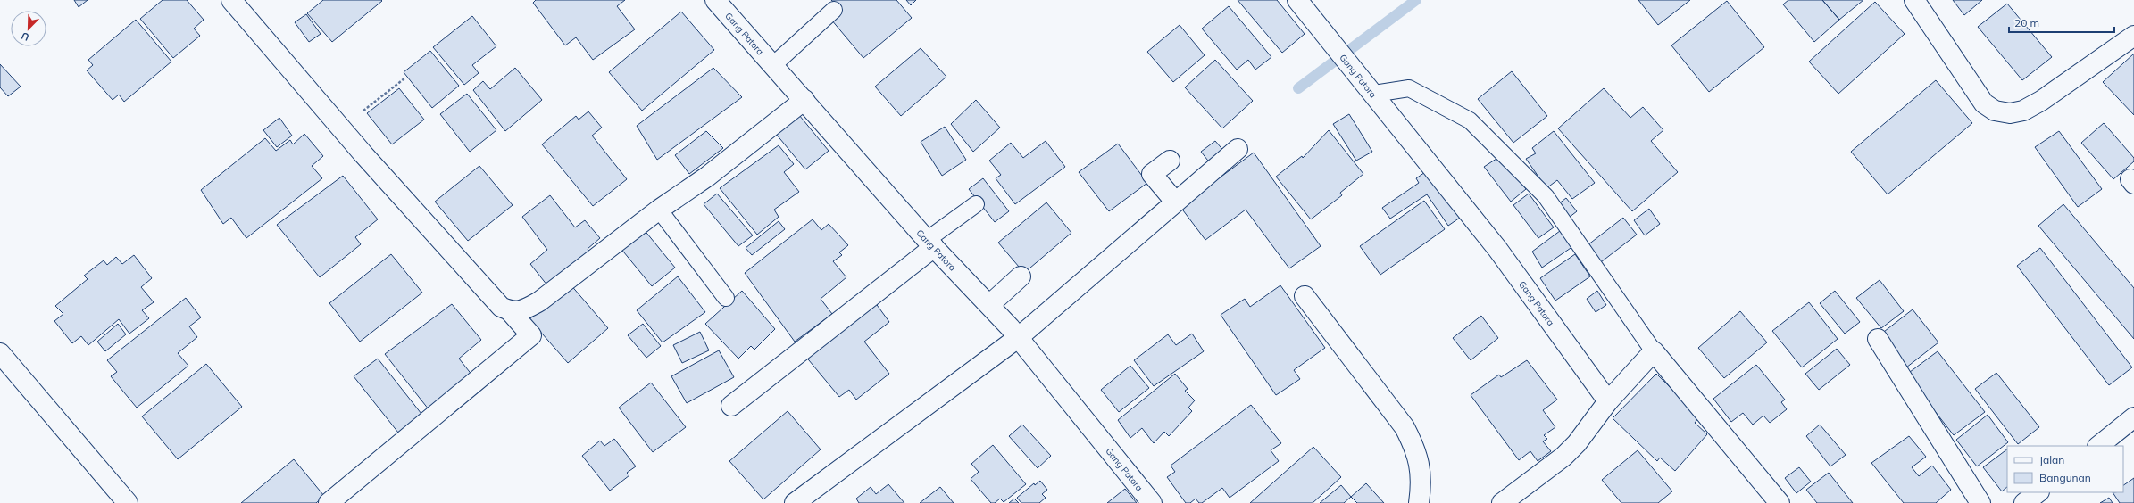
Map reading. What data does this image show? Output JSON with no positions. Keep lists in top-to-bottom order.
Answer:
{
  "streets": {
    "street": ["Gang Patora"]
  },
  "legend": ["Jalan", "Bangunan"],
  "scale_bar": "20 m",
  "north": "bottom left"
}
